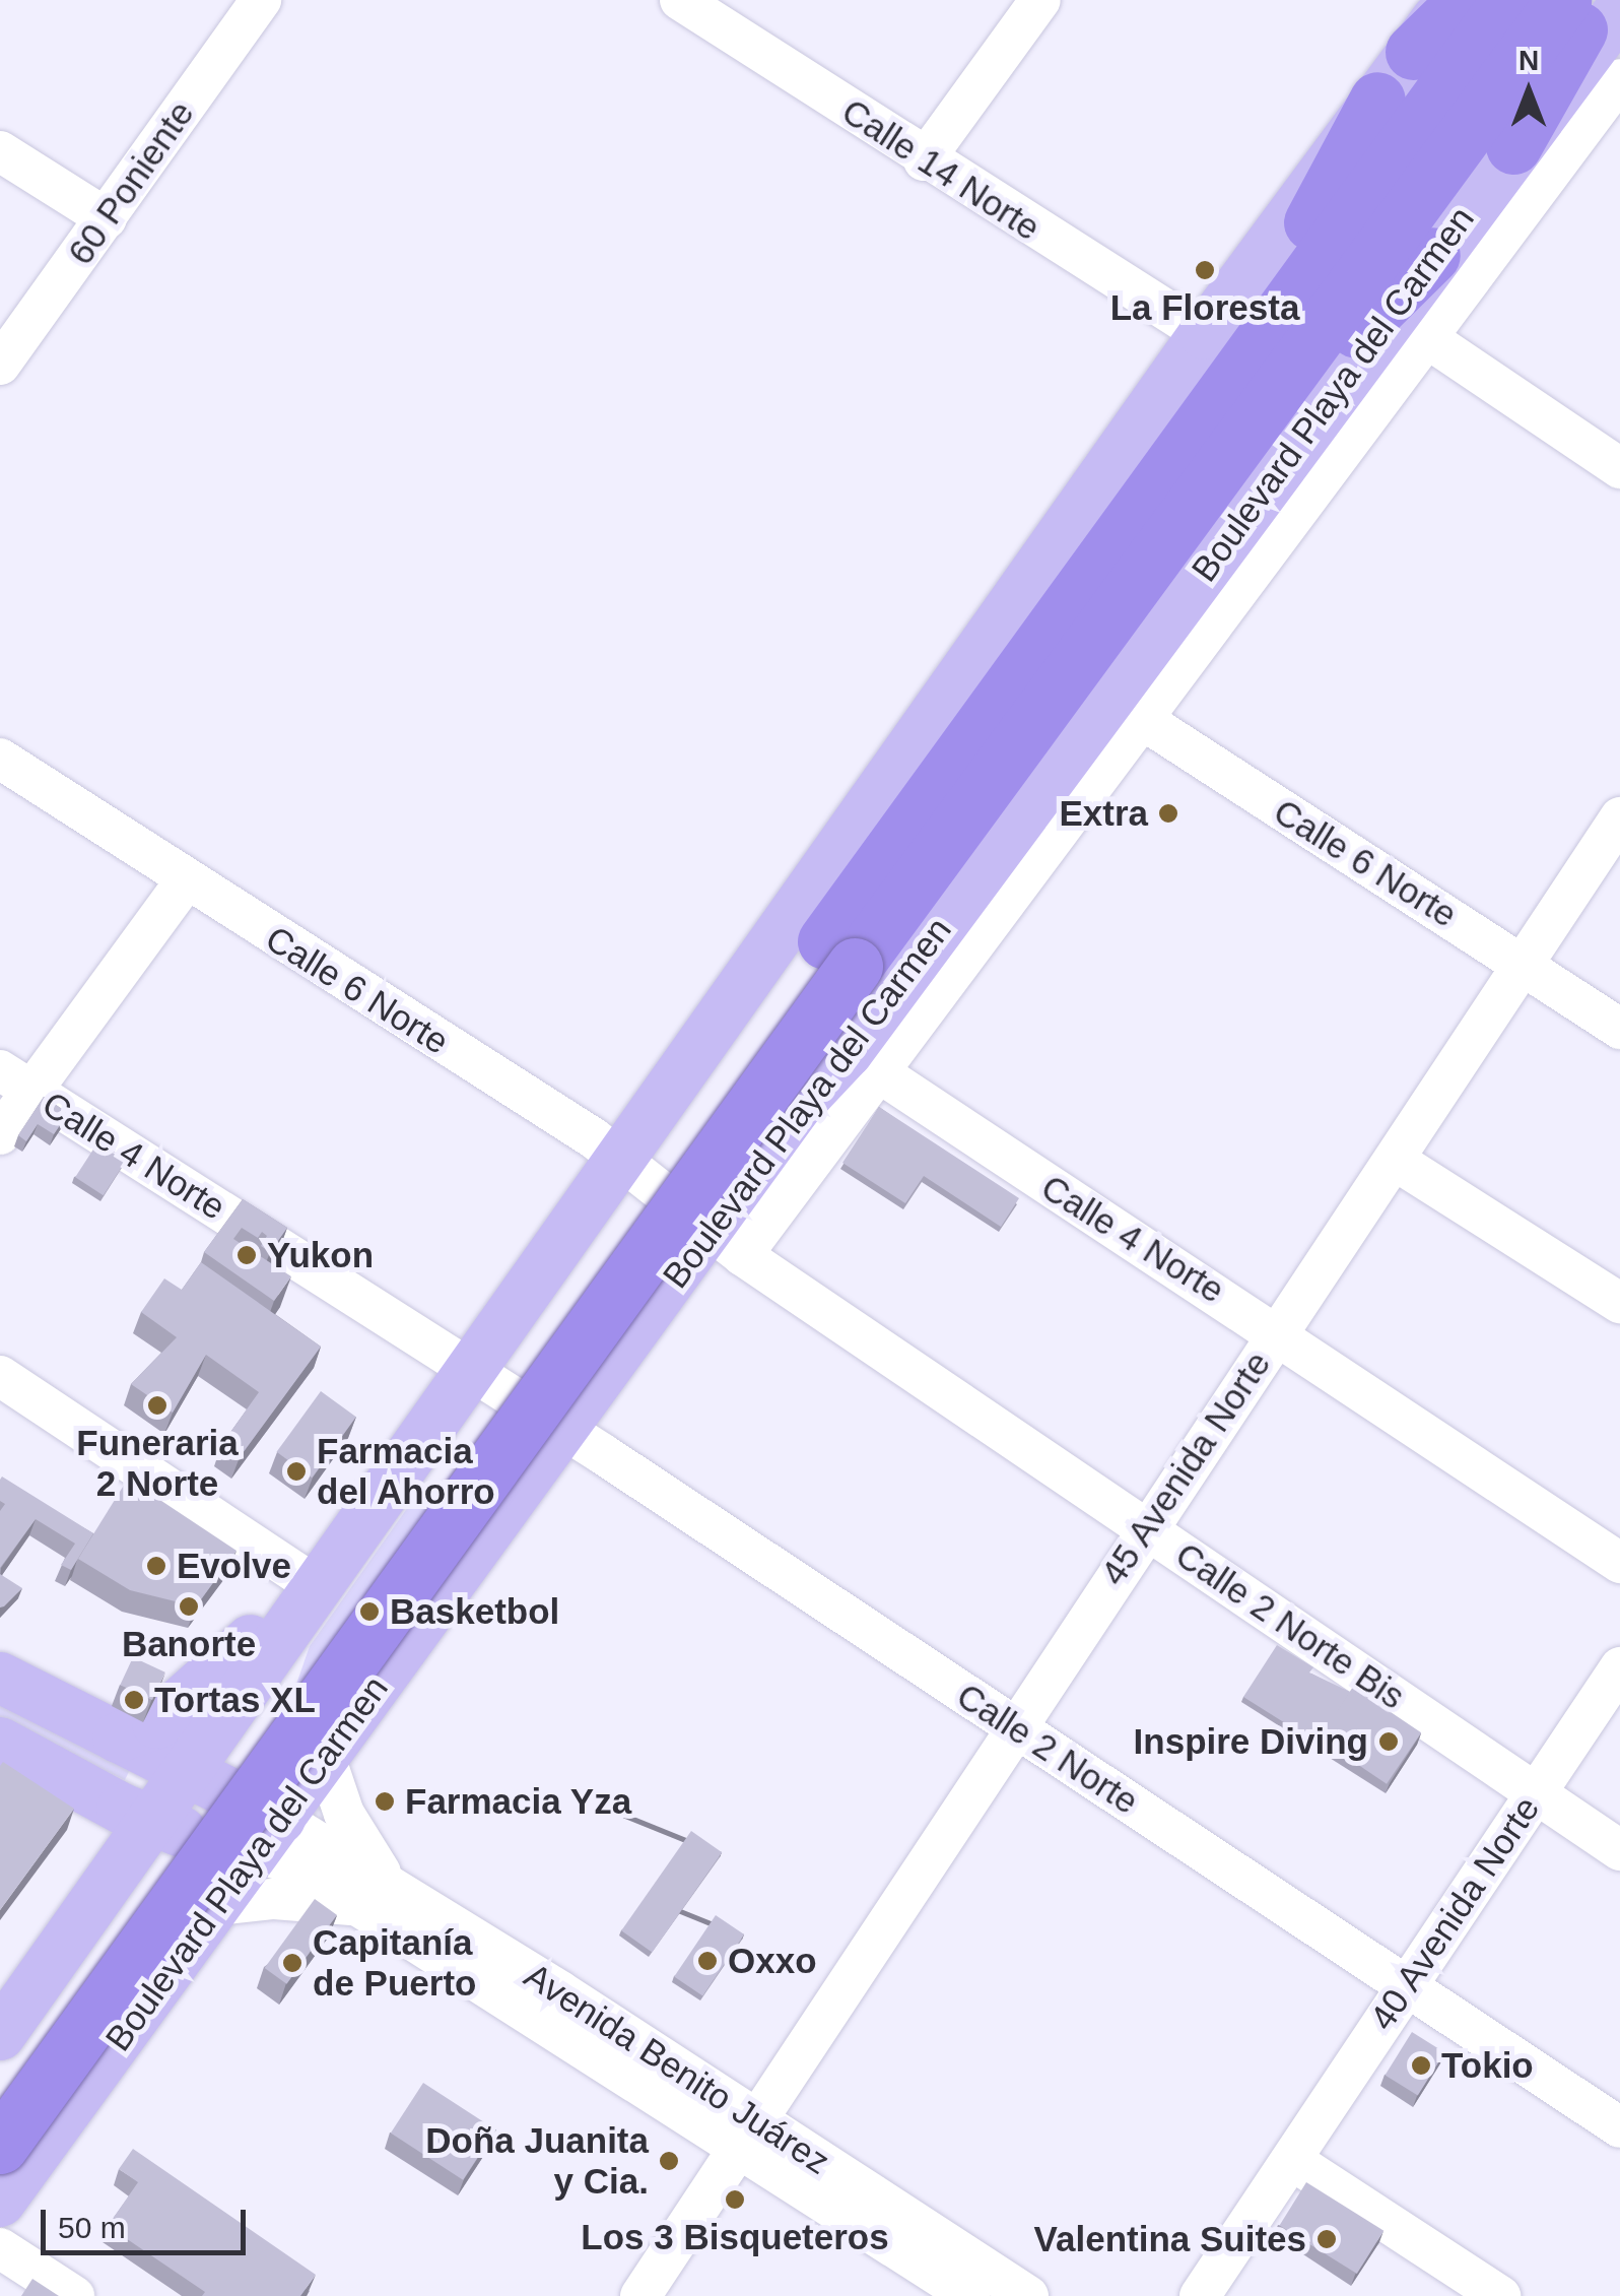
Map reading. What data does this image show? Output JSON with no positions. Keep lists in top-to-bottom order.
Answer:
{
  "streets": {
    "main road": ["Boulevard Playa del Carmen", "Avenida Benito Juárez"],
    "street": [
      "Calle 14 Norte",
      "60 Poniente",
      "Calle 6 Norte",
      "Calle 4 Norte",
      "45 Avenida Norte",
      "Calle 2 Norte Bis",
      "Calle 2 Norte",
      "40 Avenida Norte"
    ]
  },
  "crossings": [
    ["Boulevard Playa del Carmen", "Calle 6 Norte"],
    ["Boulevard Playa del Carmen", "Calle 4 Norte"],
    ["Boulevard Playa del Carmen", "Calle 2 Norte Bis"],
    ["Boulevard Playa del Carmen", "Calle 2 Norte"],
    ["Boulevard Playa del Carmen", "Avenida Benito Juárez"],
    ["Calle 6 Norte", "45 Avenida Norte"],
    ["Calle 6 Norte", "Calle 2 Norte Bis"],
    ["Calle 4 Norte", "45 Avenida Norte"],
    ["Calle 4 Norte", "Calle 2 Norte"],
    ["45 Avenida Norte", "Calle 2 Norte Bis"],
    ["45 Avenida Norte", "Calle 2 Norte"],
    ["45 Avenida Norte", "Avenida Benito Juárez"],
    ["Calle 2 Norte Bis", "40 Avenida Norte"],
    ["Calle 2 Norte", "40 Avenida Norte"]
  ],
  "places": [
    "La Floresta",
    "Extra",
    "Yukon",
    "Funeraria 2 Norte",
    "Farmacia del Ahorro",
    "Evolve",
    "Banorte",
    "Basketbol",
    "Tortas XL",
    "Inspire Diving",
    "Farmacia Yza",
    "Oxxo",
    "Capitanía de Puerto",
    "Tokio",
    "Doña Juanita y Cia.",
    "Los 3 Bisqueteros",
    "Valentina Suites"
  ],
  "scale_bar": "50 m",
  "north": "top"
}
